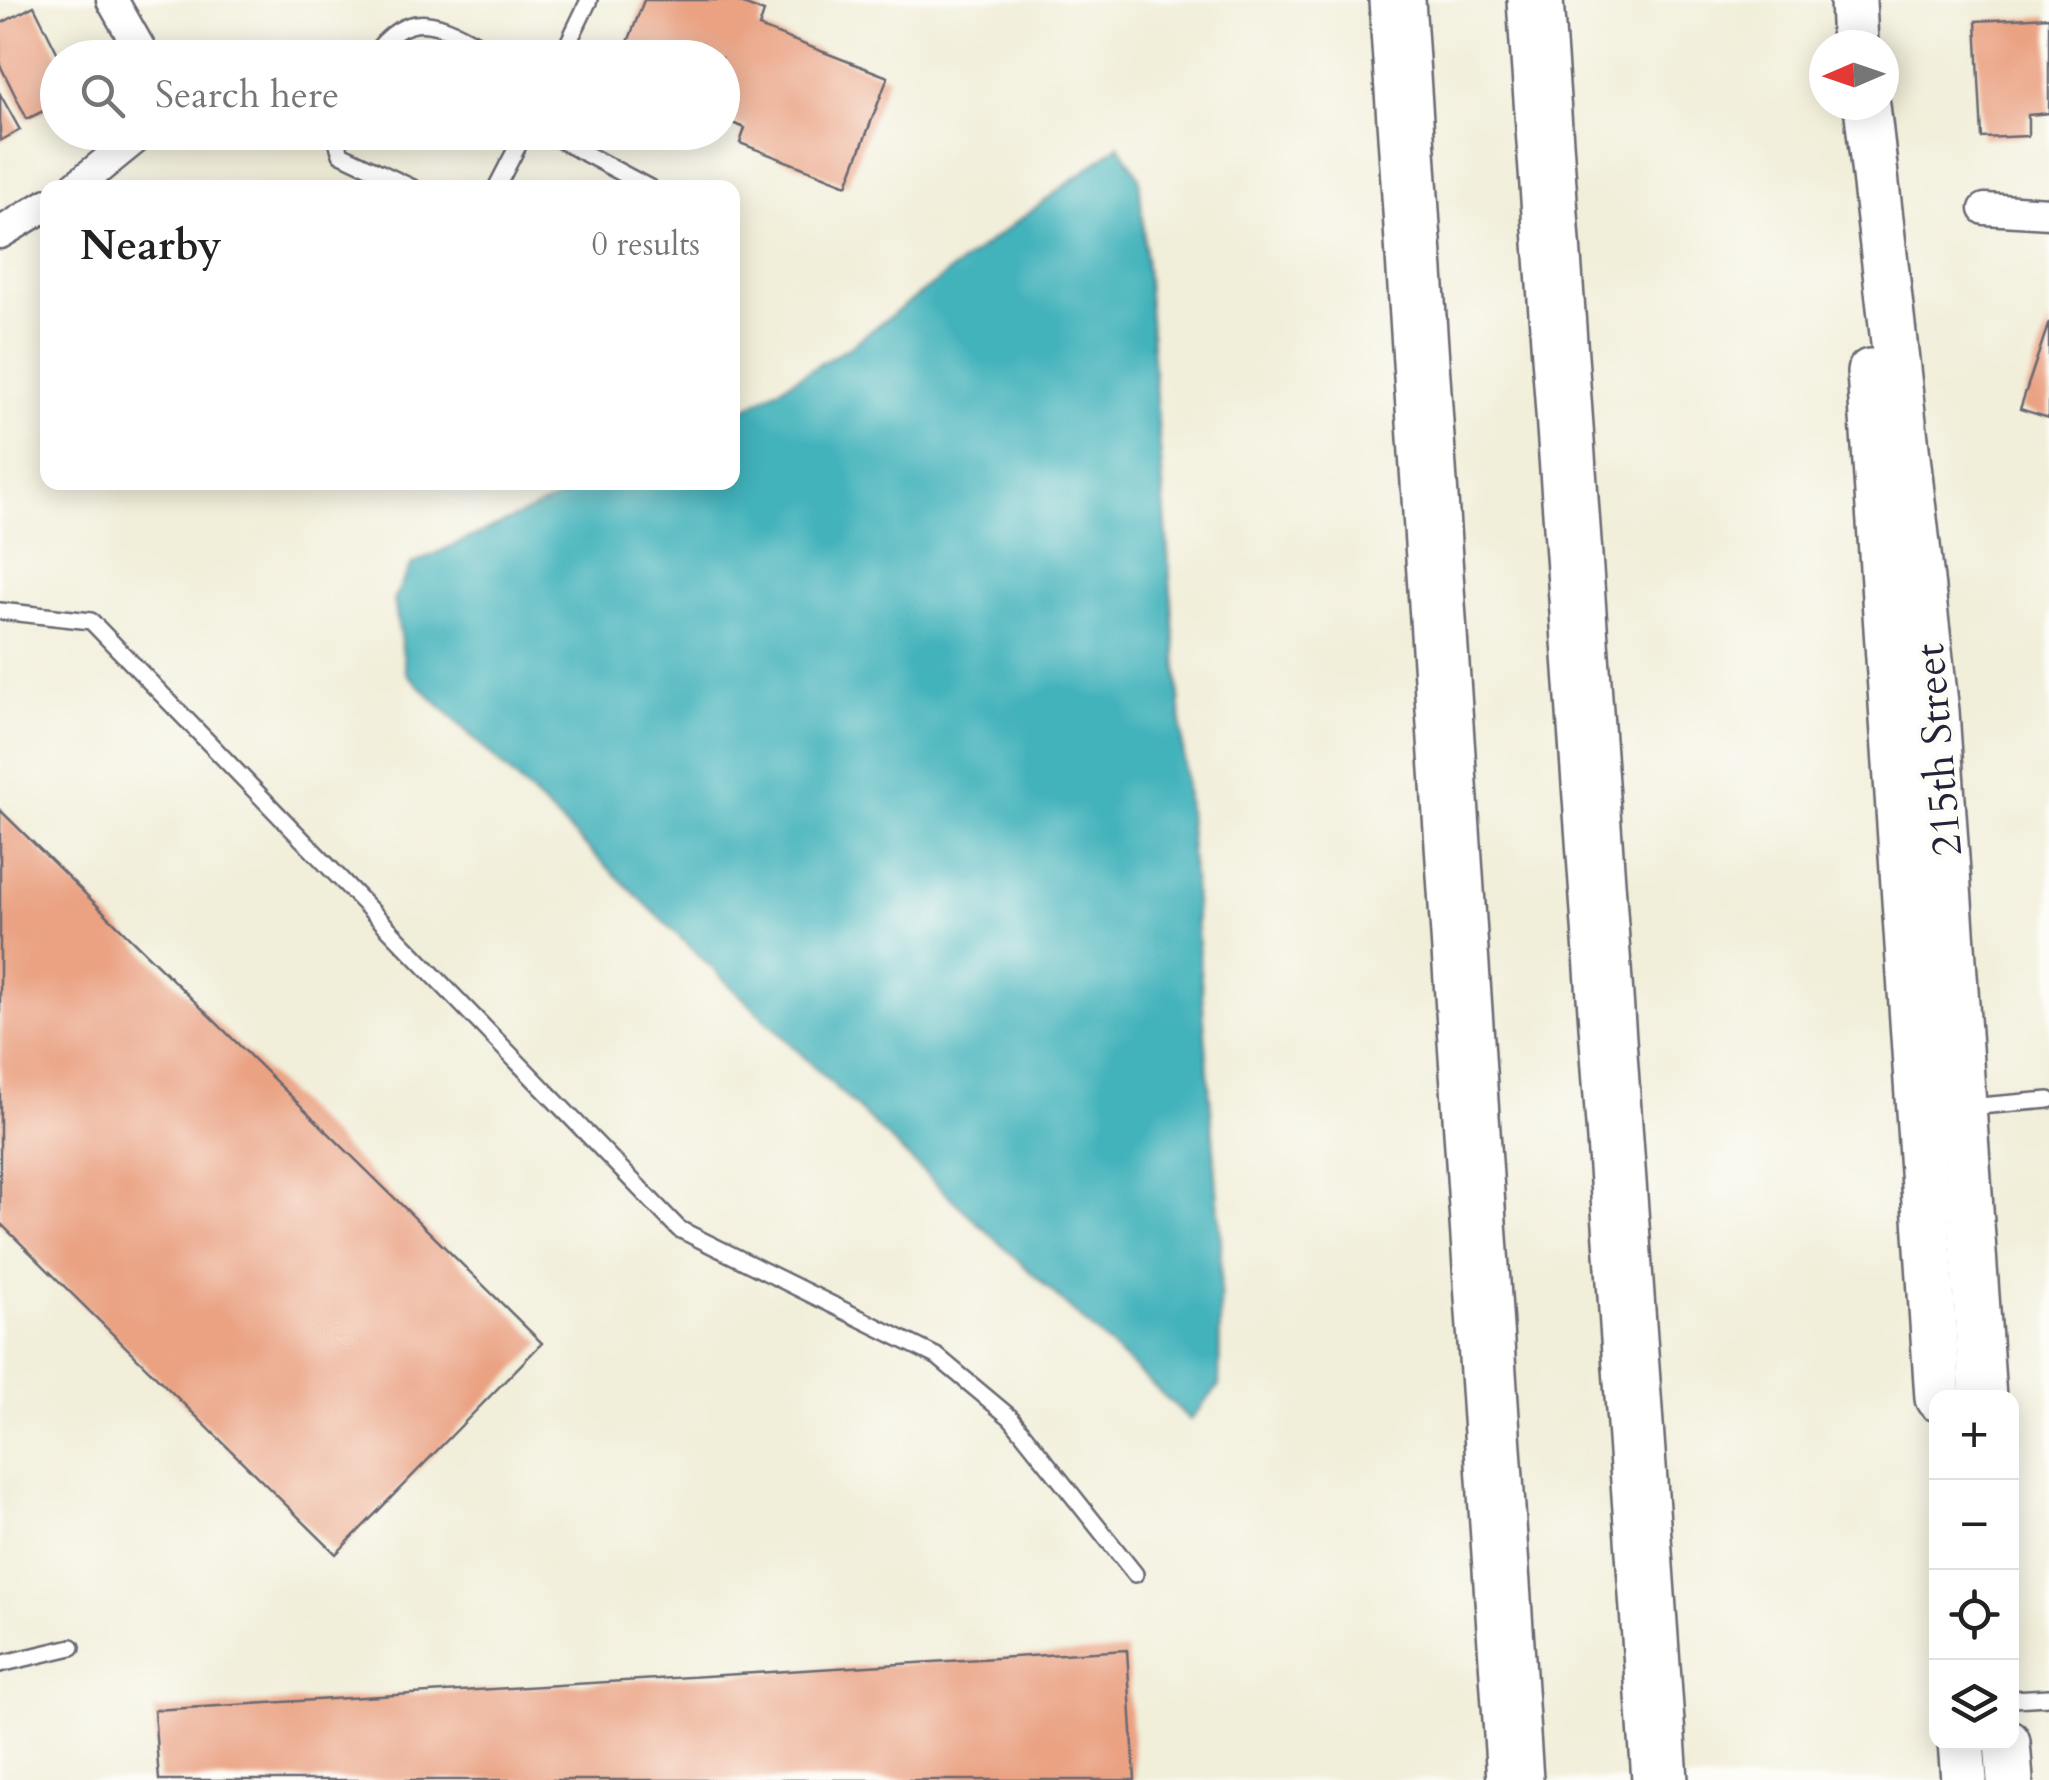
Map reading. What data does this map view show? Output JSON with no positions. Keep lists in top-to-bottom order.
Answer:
{
  "streets": {
    "street": ["215th Street"]
  },
  "north": "left",
  "page": {
    "search": "Search here",
    "heading": ["Nearby", "0 results"],
    "map_buttons": ["+", "−"]
  }
}
